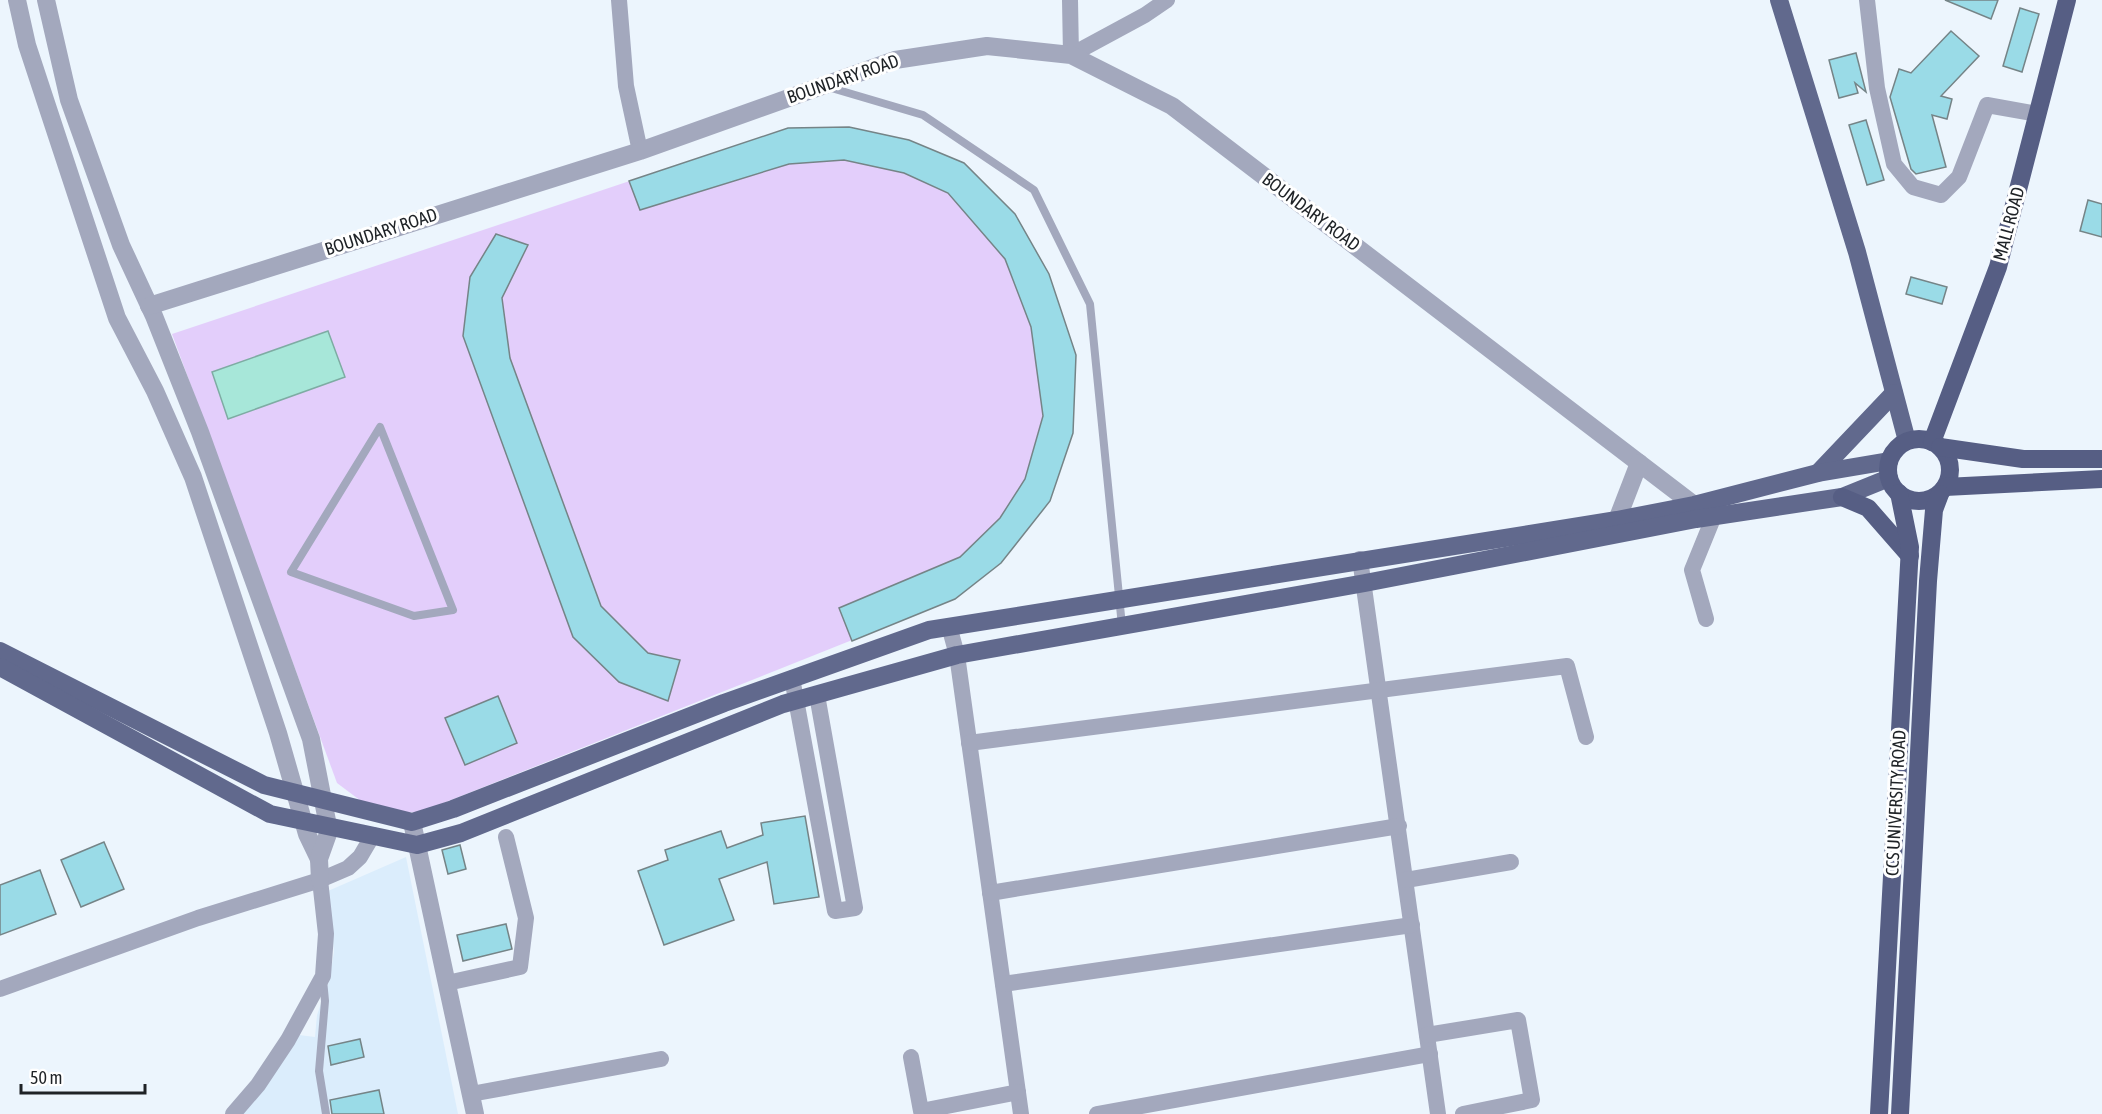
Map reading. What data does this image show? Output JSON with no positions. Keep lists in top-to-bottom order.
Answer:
{
  "streets": {
    "highway": ["MALL ROAD", "CCS UNIVERSITY ROAD"],
    "street": ["BOUNDARY ROAD"]
  },
  "crossings": [
    ["MALL ROAD", "CCS UNIVERSITY ROAD"]
  ],
  "scale_bar": "50 m"
}
